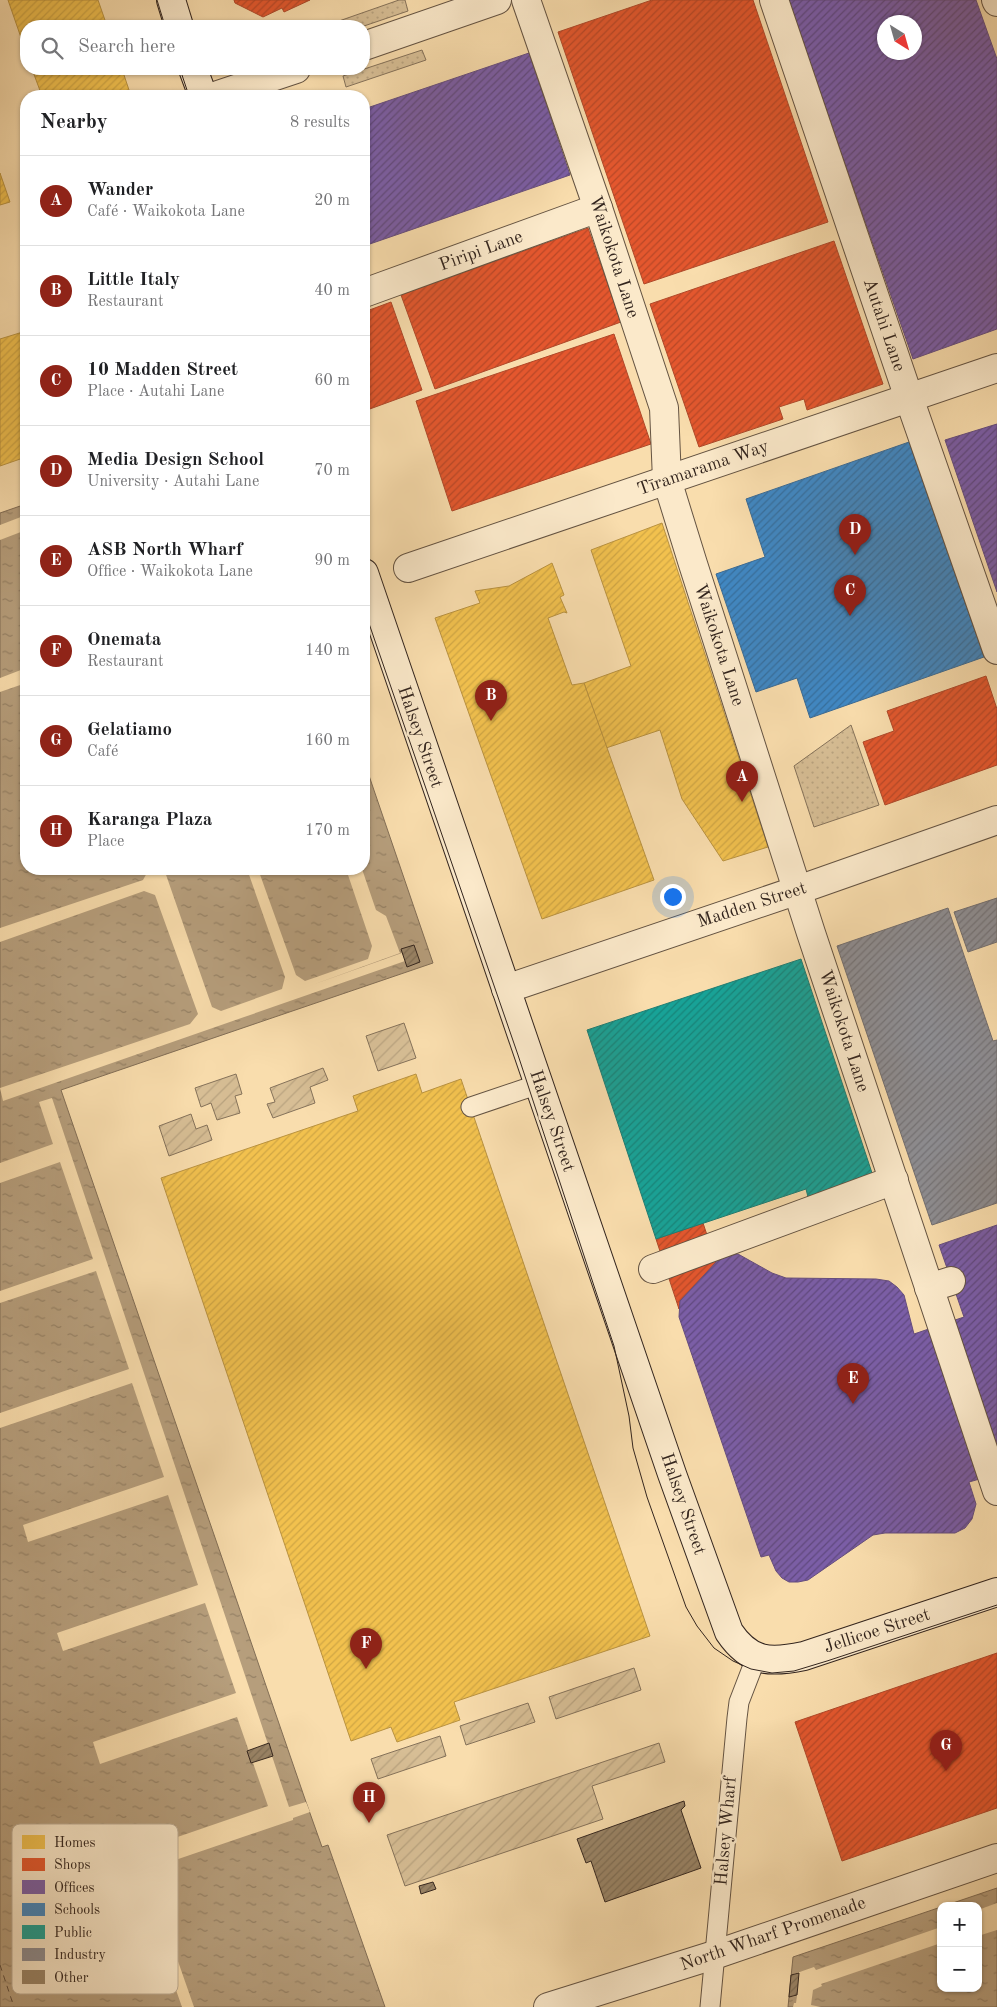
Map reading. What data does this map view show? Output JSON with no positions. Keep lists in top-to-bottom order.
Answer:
{
  "streets": {
    "street": [
      "Piripi Lane",
      "Waikokota Lane",
      "Autahi Lane",
      "Tīramarama Way",
      "Halsey Street",
      "Madden Street",
      "Jellicoe Street",
      "North Wharf Promenade"
    ],
    "lane": ["Halsey Wharf"]
  },
  "crossings": [
    ["Piripi Lane", "Waikokota Lane"],
    ["Waikokota Lane", "Tīramarama Way"],
    ["Waikokota Lane", "Madden Street"],
    ["Autahi Lane", "Tīramarama Way"],
    ["Halsey Street", "Madden Street"],
    ["Halsey Street", "Jellicoe Street"],
    ["Halsey Street", "Halsey Wharf"],
    ["Jellicoe Street", "Halsey Wharf"],
    ["Halsey Wharf", "North Wharf Promenade"]
  ],
  "legend": [
    "Homes",
    "Shops",
    "Offices",
    "Schools",
    "Public",
    "Industry",
    "Other"
  ],
  "north": "bottom right",
  "page": {
    "search": "Search here",
    "heading": ["Nearby", "8 results"],
    "list": [
      {
        "mark": "A",
        "name": "Wander",
        "note": "Café · Waikokota Lane",
        "value": "20 m"
      },
      {
        "mark": "B",
        "name": "Little Italy",
        "note": "Restaurant",
        "value": "40 m"
      },
      {
        "mark": "C",
        "name": "10 Madden Street",
        "note": "Place · Autahi Lane",
        "value": "60 m"
      },
      {
        "mark": "D",
        "name": "Media Design School",
        "note": "University · Autahi Lane",
        "value": "70 m"
      },
      {
        "mark": "E",
        "name": "ASB North Wharf",
        "note": "Office · Waikokota Lane",
        "value": "90 m"
      },
      {
        "mark": "F",
        "name": "Onemata",
        "note": "Restaurant",
        "value": "140 m"
      },
      {
        "mark": "G",
        "name": "Gelatiamo",
        "note": "Café",
        "value": "160 m"
      },
      {
        "mark": "H",
        "name": "Karanga Plaza",
        "note": "Place",
        "value": "170 m"
      }
    ],
    "pins": [
      "D",
      "C",
      "B",
      "A",
      "E",
      "F",
      "G",
      "H"
    ],
    "map_buttons": ["+", "−"]
  }
}
